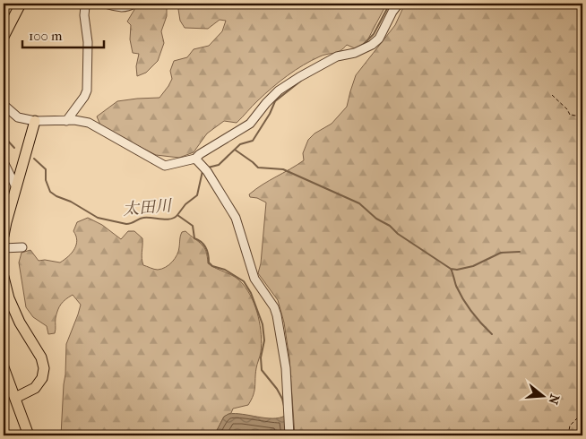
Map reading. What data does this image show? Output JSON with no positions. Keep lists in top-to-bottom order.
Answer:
{
  "water": ["太田川"],
  "scale_bar": "100 m",
  "north": "right"
}
